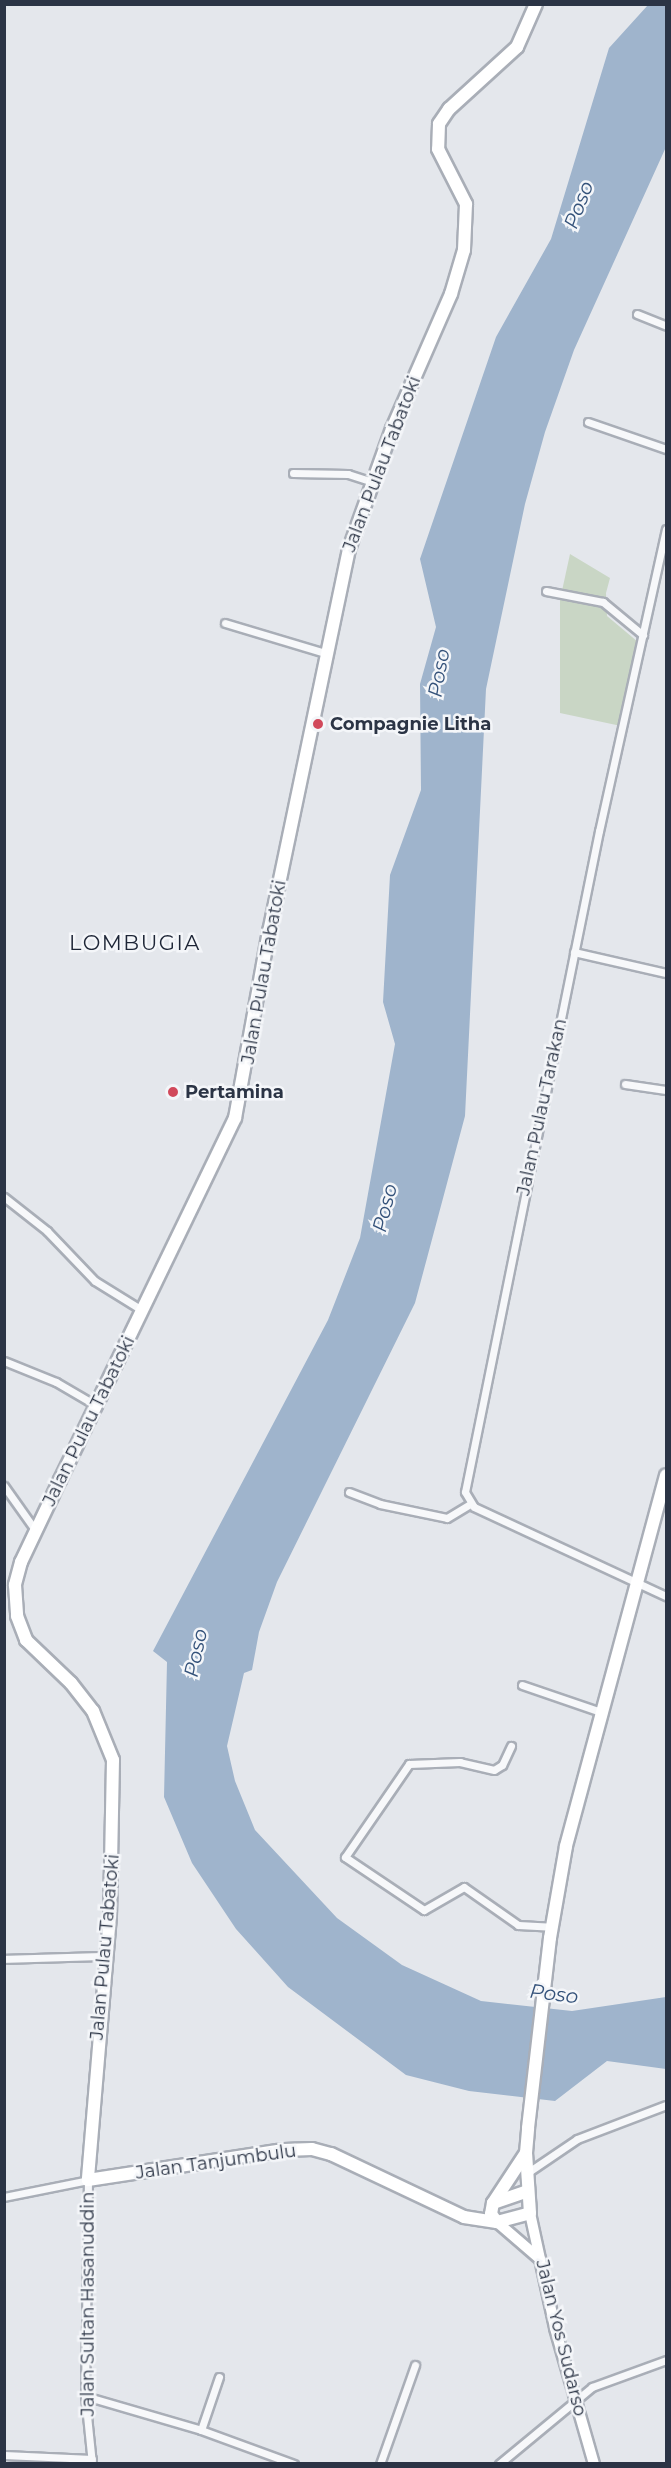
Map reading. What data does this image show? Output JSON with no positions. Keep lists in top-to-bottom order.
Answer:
{
  "streets": {
    "highway": ["Jalan Pulau Tabatoki", "Jalan Tanjumbulu"],
    "main road": ["Jalan Yos Sudarso"],
    "street": ["Jalan Pulau Tarakan", "Jalan Sultan Hasanuddin"]
  },
  "crossings": [
    ["Jalan Pulau Tabatoki", "Jalan Tanjumbulu"],
    ["Jalan Pulau Tabatoki", "Jalan Sultan Hasanuddin"],
    ["Jalan Tanjumbulu", "Jalan Sultan Hasanuddin"]
  ],
  "districts": ["LOMBUGIA"],
  "water": ["Poso"],
  "places": ["Compagnie Litha", "Pertamina"]
}
